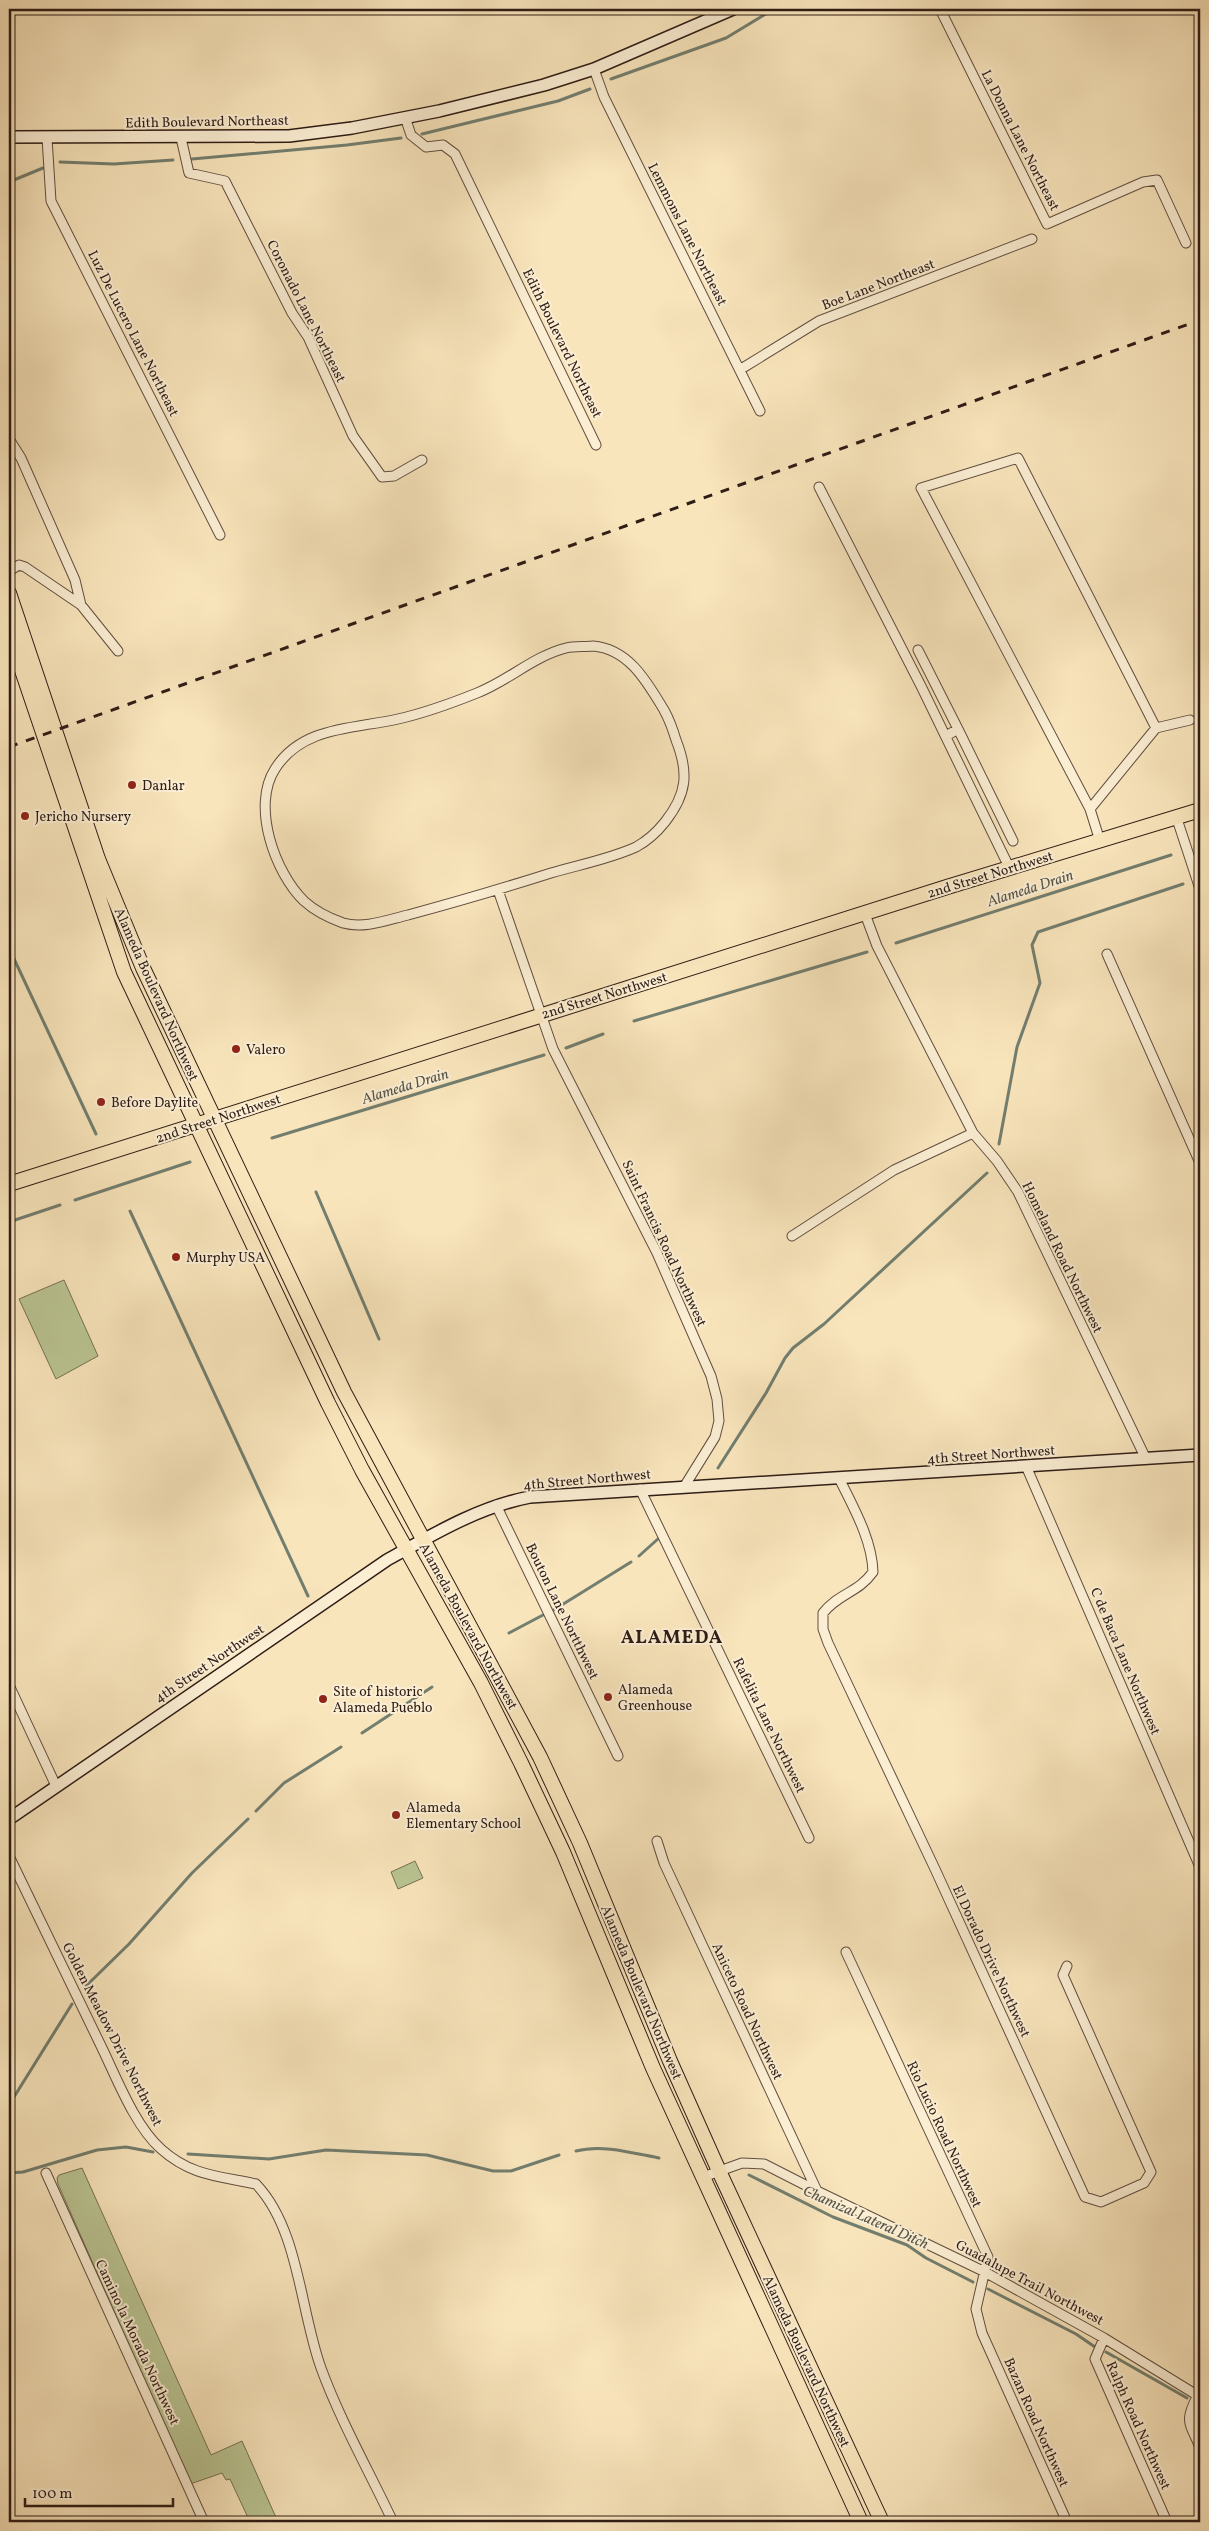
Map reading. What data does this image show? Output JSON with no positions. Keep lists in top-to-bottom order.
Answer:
{
  "streets": {
    "main road": [
      "Edith Boulevard Northeast",
      "2nd Street Northwest",
      "Alameda Boulevard Northwest",
      "4th Street Northwest"
    ],
    "street": [
      "La Donna Lane Northeast",
      "Lemmons Lane Northeast",
      "Boe Lane Northeast",
      "Coronado Lane Northeast",
      "Luz De Lucero Lane Northeast",
      "Saint Francis Road Northwest",
      "Homeland Road Northwest",
      "Bouton Lane Nortthwest",
      "C de Baca Lane Northwest",
      "Rafelita Lane Northwest",
      "El Dorado Drive Northwest",
      "Aniceto Road Northwest",
      "Golden Meadow Drive Northwest",
      "Rio Lucio Road Northwest",
      "Guadalupe Trail Northwest",
      "Camino la Morada Northwest",
      "Bazan Road Northwest",
      "Ralph Road Northwest"
    ]
  },
  "crossings": [
    ["Edith Boulevard Northeast", "Lemmons Lane Northeast"],
    ["Edith Boulevard Northeast", "Coronado Lane Northeast"],
    ["Edith Boulevard Northeast", "Luz De Lucero Lane Northeast"],
    ["Lemmons Lane Northeast", "Boe Lane Northeast"],
    ["2nd Street Northwest", "Alameda Boulevard Northwest"],
    ["2nd Street Northwest", "Saint Francis Road Northwest"],
    ["2nd Street Northwest", "Homeland Road Northwest"],
    ["Alameda Boulevard Northwest", "4th Street Northwest"],
    ["Alameda Boulevard Northwest", "Guadalupe Trail Northwest"],
    ["Saint Francis Road Northwest", "4th Street Northwest"],
    ["Homeland Road Northwest", "4th Street Northwest"],
    ["4th Street Northwest", "Bouton Lane Nortthwest"],
    ["4th Street Northwest", "C de Baca Lane Northwest"],
    ["4th Street Northwest", "Rafelita Lane Northwest"],
    ["4th Street Northwest", "El Dorado Drive Northwest"],
    ["Aniceto Road Northwest", "Guadalupe Trail Northwest"],
    ["Rio Lucio Road Northwest", "Guadalupe Trail Northwest"],
    ["Rio Lucio Road Northwest", "Bazan Road Northwest"],
    ["Guadalupe Trail Northwest", "Ralph Road Northwest"]
  ],
  "districts": ["ALAMEDA"],
  "water": ["Alameda Drain", "Chamizal Lateral Ditch"],
  "places": [
    "Danlar",
    "Jericho Nursery",
    "Valero",
    "Before Daylite",
    "Murphy USA",
    "Alameda Greenhouse",
    "Site of historic Alameda Pueblo",
    "Alameda Elementary School"
  ],
  "scale_bar": "100 m"
}
